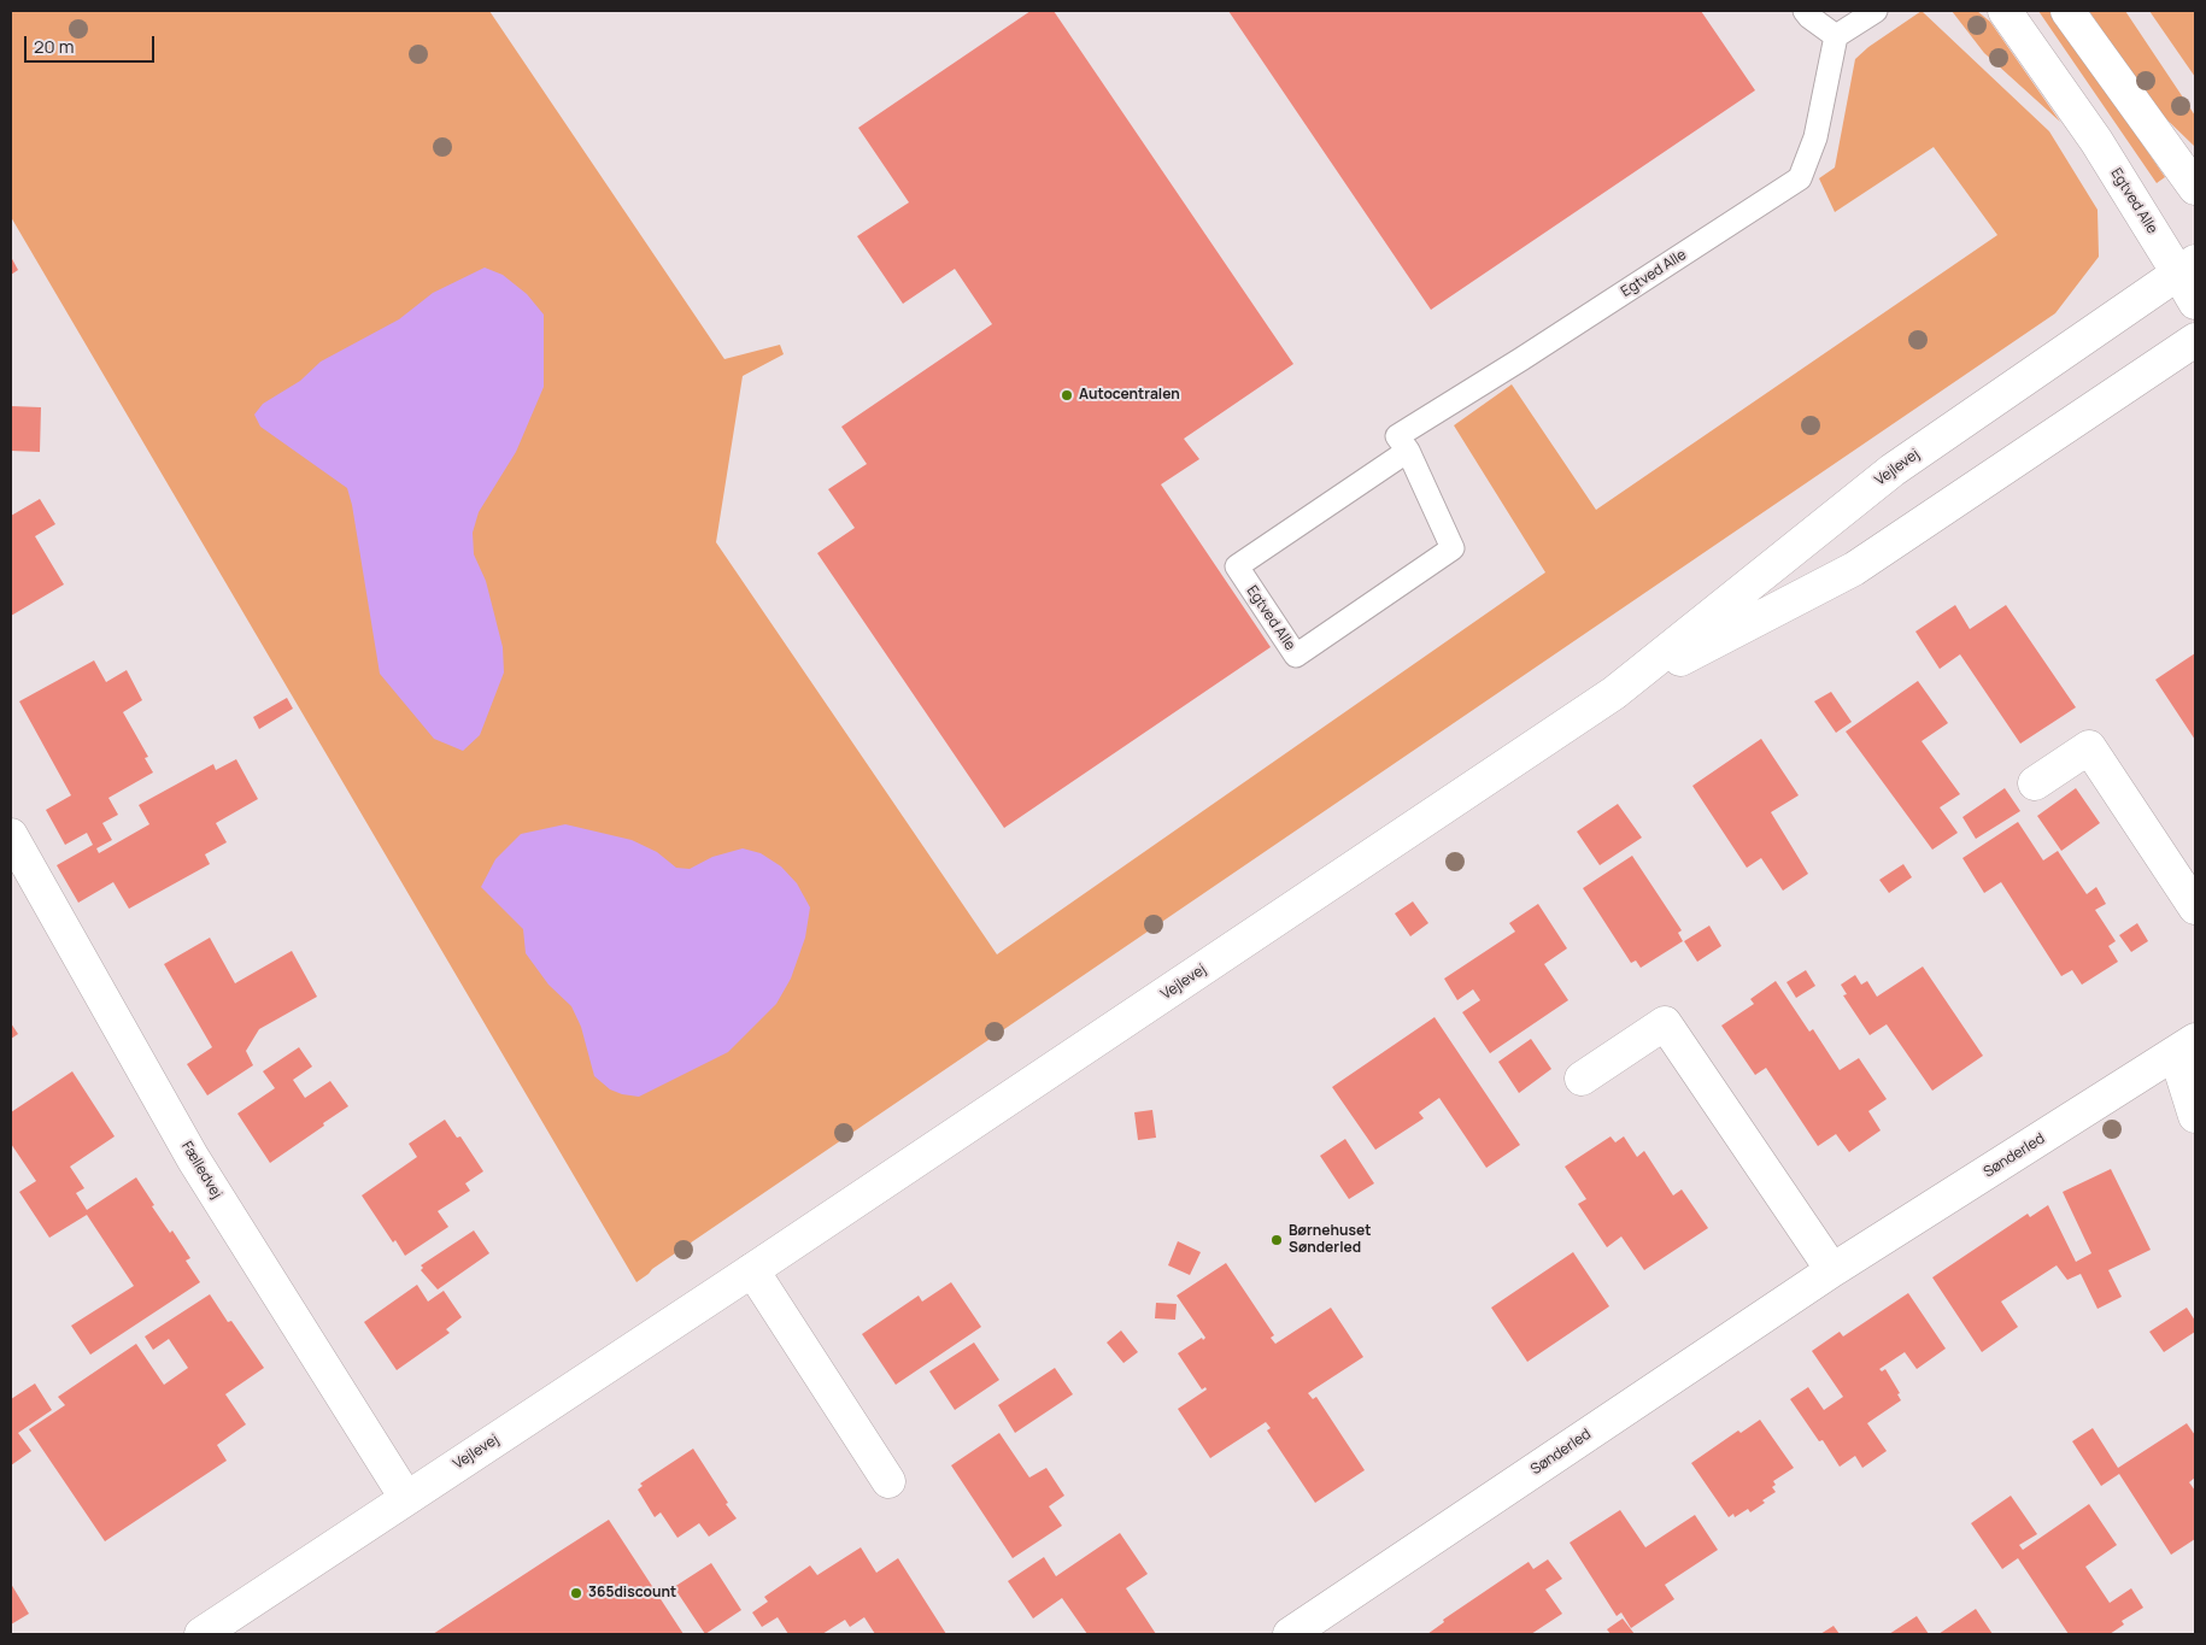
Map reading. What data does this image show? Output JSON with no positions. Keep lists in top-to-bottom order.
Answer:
{
  "streets": {
    "street": [
      "Egtved Alle",
      "Vejlevej",
      "Sønderled",
      "Fælledvej"
    ]
  },
  "crossings": [
    ["Egtved Alle", "Vejlevej"],
    ["Vejlevej", "Fælledvej"]
  ],
  "places": ["Autocentralen", "Børnehuset Sønderled", "365discount"],
  "scale_bar": "20 m"
}
